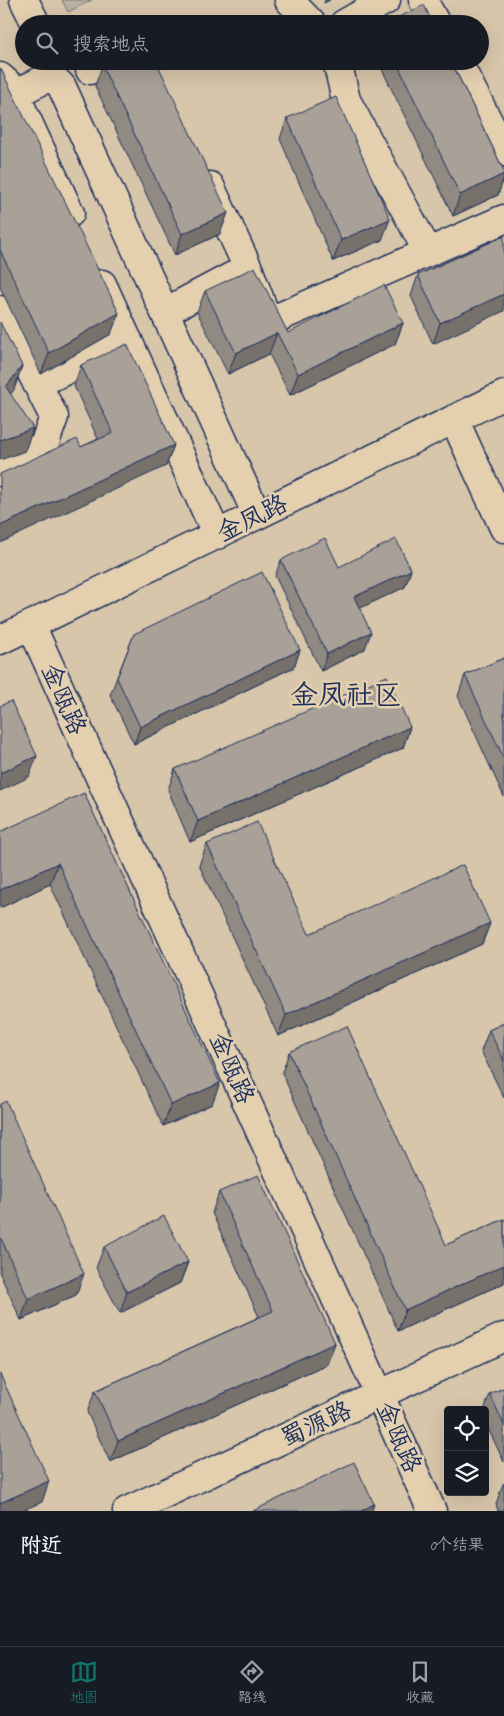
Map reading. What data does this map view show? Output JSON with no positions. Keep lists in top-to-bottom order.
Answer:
{
  "streets": {
    "street": ["金凤路", "金瓯路", "蜀源路"]
  },
  "crossings": [
    ["金凤路", "金瓯路"],
    ["金瓯路", "蜀源路"]
  ],
  "districts": ["金凤社区"],
  "page": {
    "search": "搜索地点",
    "heading": ["附近", "0个结果"],
    "nav": ["地图", "路线", "收藏"]
  }
}
